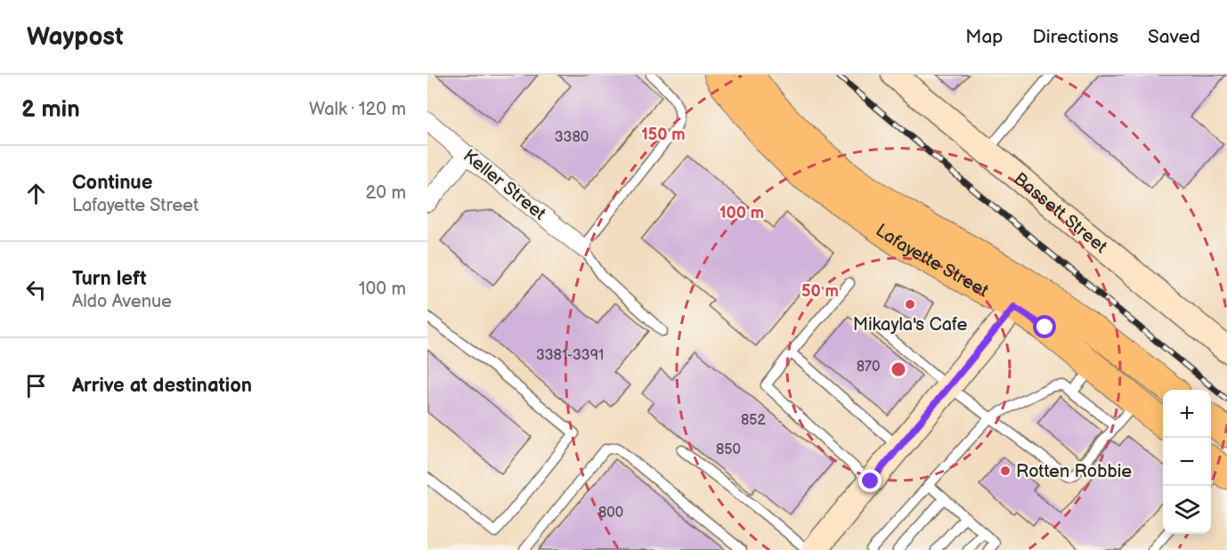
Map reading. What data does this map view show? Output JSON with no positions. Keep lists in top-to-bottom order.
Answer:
{
  "streets": {
    "main road": ["Lafayette Street"],
    "street": ["Keller Street", "Bassett Street"]
  },
  "places": ["Mikayla's Cafe", "Rotten Robbie"],
  "house_numbers": [
    "3380",
    "3381-3391",
    "870",
    "852",
    "850",
    "800"
  ],
  "page": {
    "header": "Waypost",
    "nav": ["Map", "Directions", "Saved"],
    "heading": ["2 min", "Walk · 120 m"],
    "list": [
      ["Continue", "Lafayette Street", "20 m"],
      ["Turn left", "Aldo Avenue", "100 m"],
      "Arrive at destination"
    ],
    "map_buttons": ["+", "−"]
  },
  "rings": ["150 m", "100 m", "50 m"]
}
